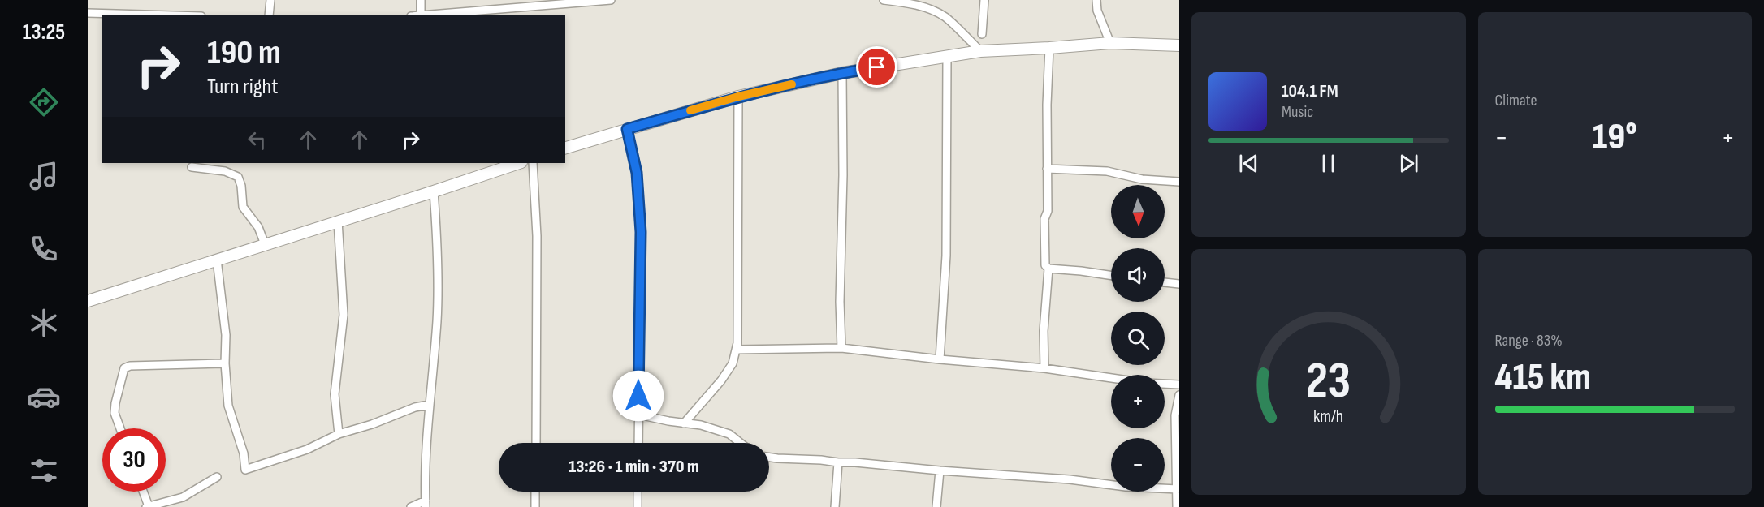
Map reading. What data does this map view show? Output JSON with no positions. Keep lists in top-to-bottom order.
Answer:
{
  "north": "bottom",
  "page": {
    "tabs": "13:25",
    "tile": [
      "Climate",
      ["Range · 83%", "415 km"]
    ],
    "turn": ["190 m", "Turn right"],
    "song": ["104.1 FM", "Music"],
    "heat": ["−", "19°", "+"],
    "map_buttons": ["+", "−"],
    "limit": "30",
    "trip": "13:26 · 1 min · 370 m",
    "gauge": ["23", "km/h"]
  }
}
